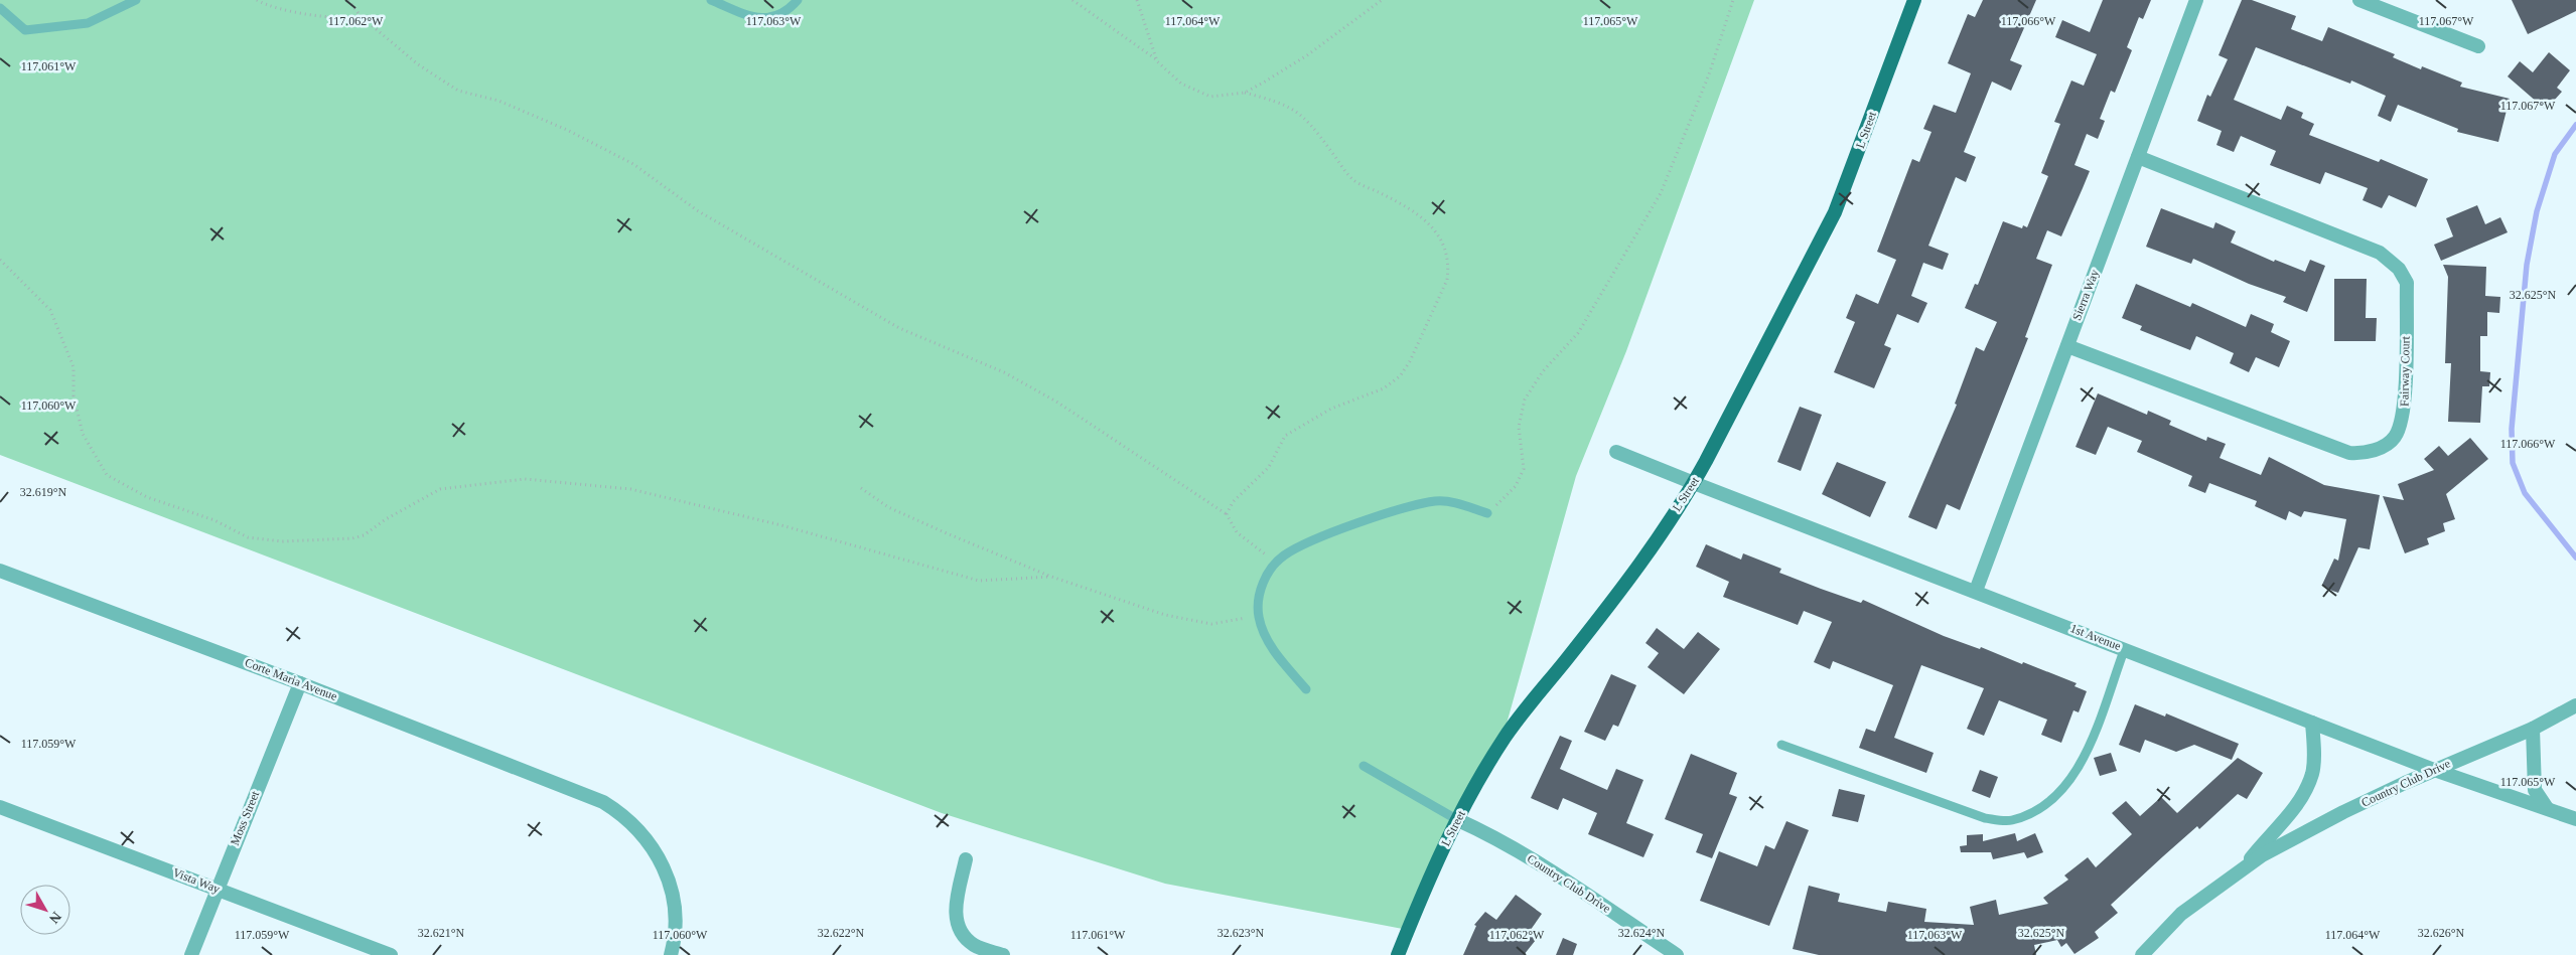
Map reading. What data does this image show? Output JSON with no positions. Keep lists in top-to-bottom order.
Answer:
{
  "streets": {
    "main road": ["L Street"],
    "street": [
      "Sierra Way",
      "Fairway Court",
      "1st Avenue",
      "Corte Maria Avenue",
      "Country Club Drive",
      "Moss Street",
      "Vista Way"
    ]
  },
  "crossings": [
    ["L Street", "1st Avenue"],
    ["L Street", "Country Club Drive"],
    ["Sierra Way", "Fairway Court"],
    ["Sierra Way", "1st Avenue"],
    ["1st Avenue", "Country Club Drive"],
    ["Corte Maria Avenue", "Moss Street"],
    ["Moss Street", "Vista Way"]
  ],
  "north": "bottom right",
  "coordinates": [
    "117.062°W",
    "117.063°W",
    "117.064°W",
    "117.065°W",
    "117.066°W",
    "117.067°W",
    "117.061°W",
    "32.625°N",
    "117.060°W",
    "32.619°N",
    "117.059°W",
    "32.621°N",
    "32.622°N",
    "32.623°N",
    "32.624°N",
    "32.626°N"
  ]
}
